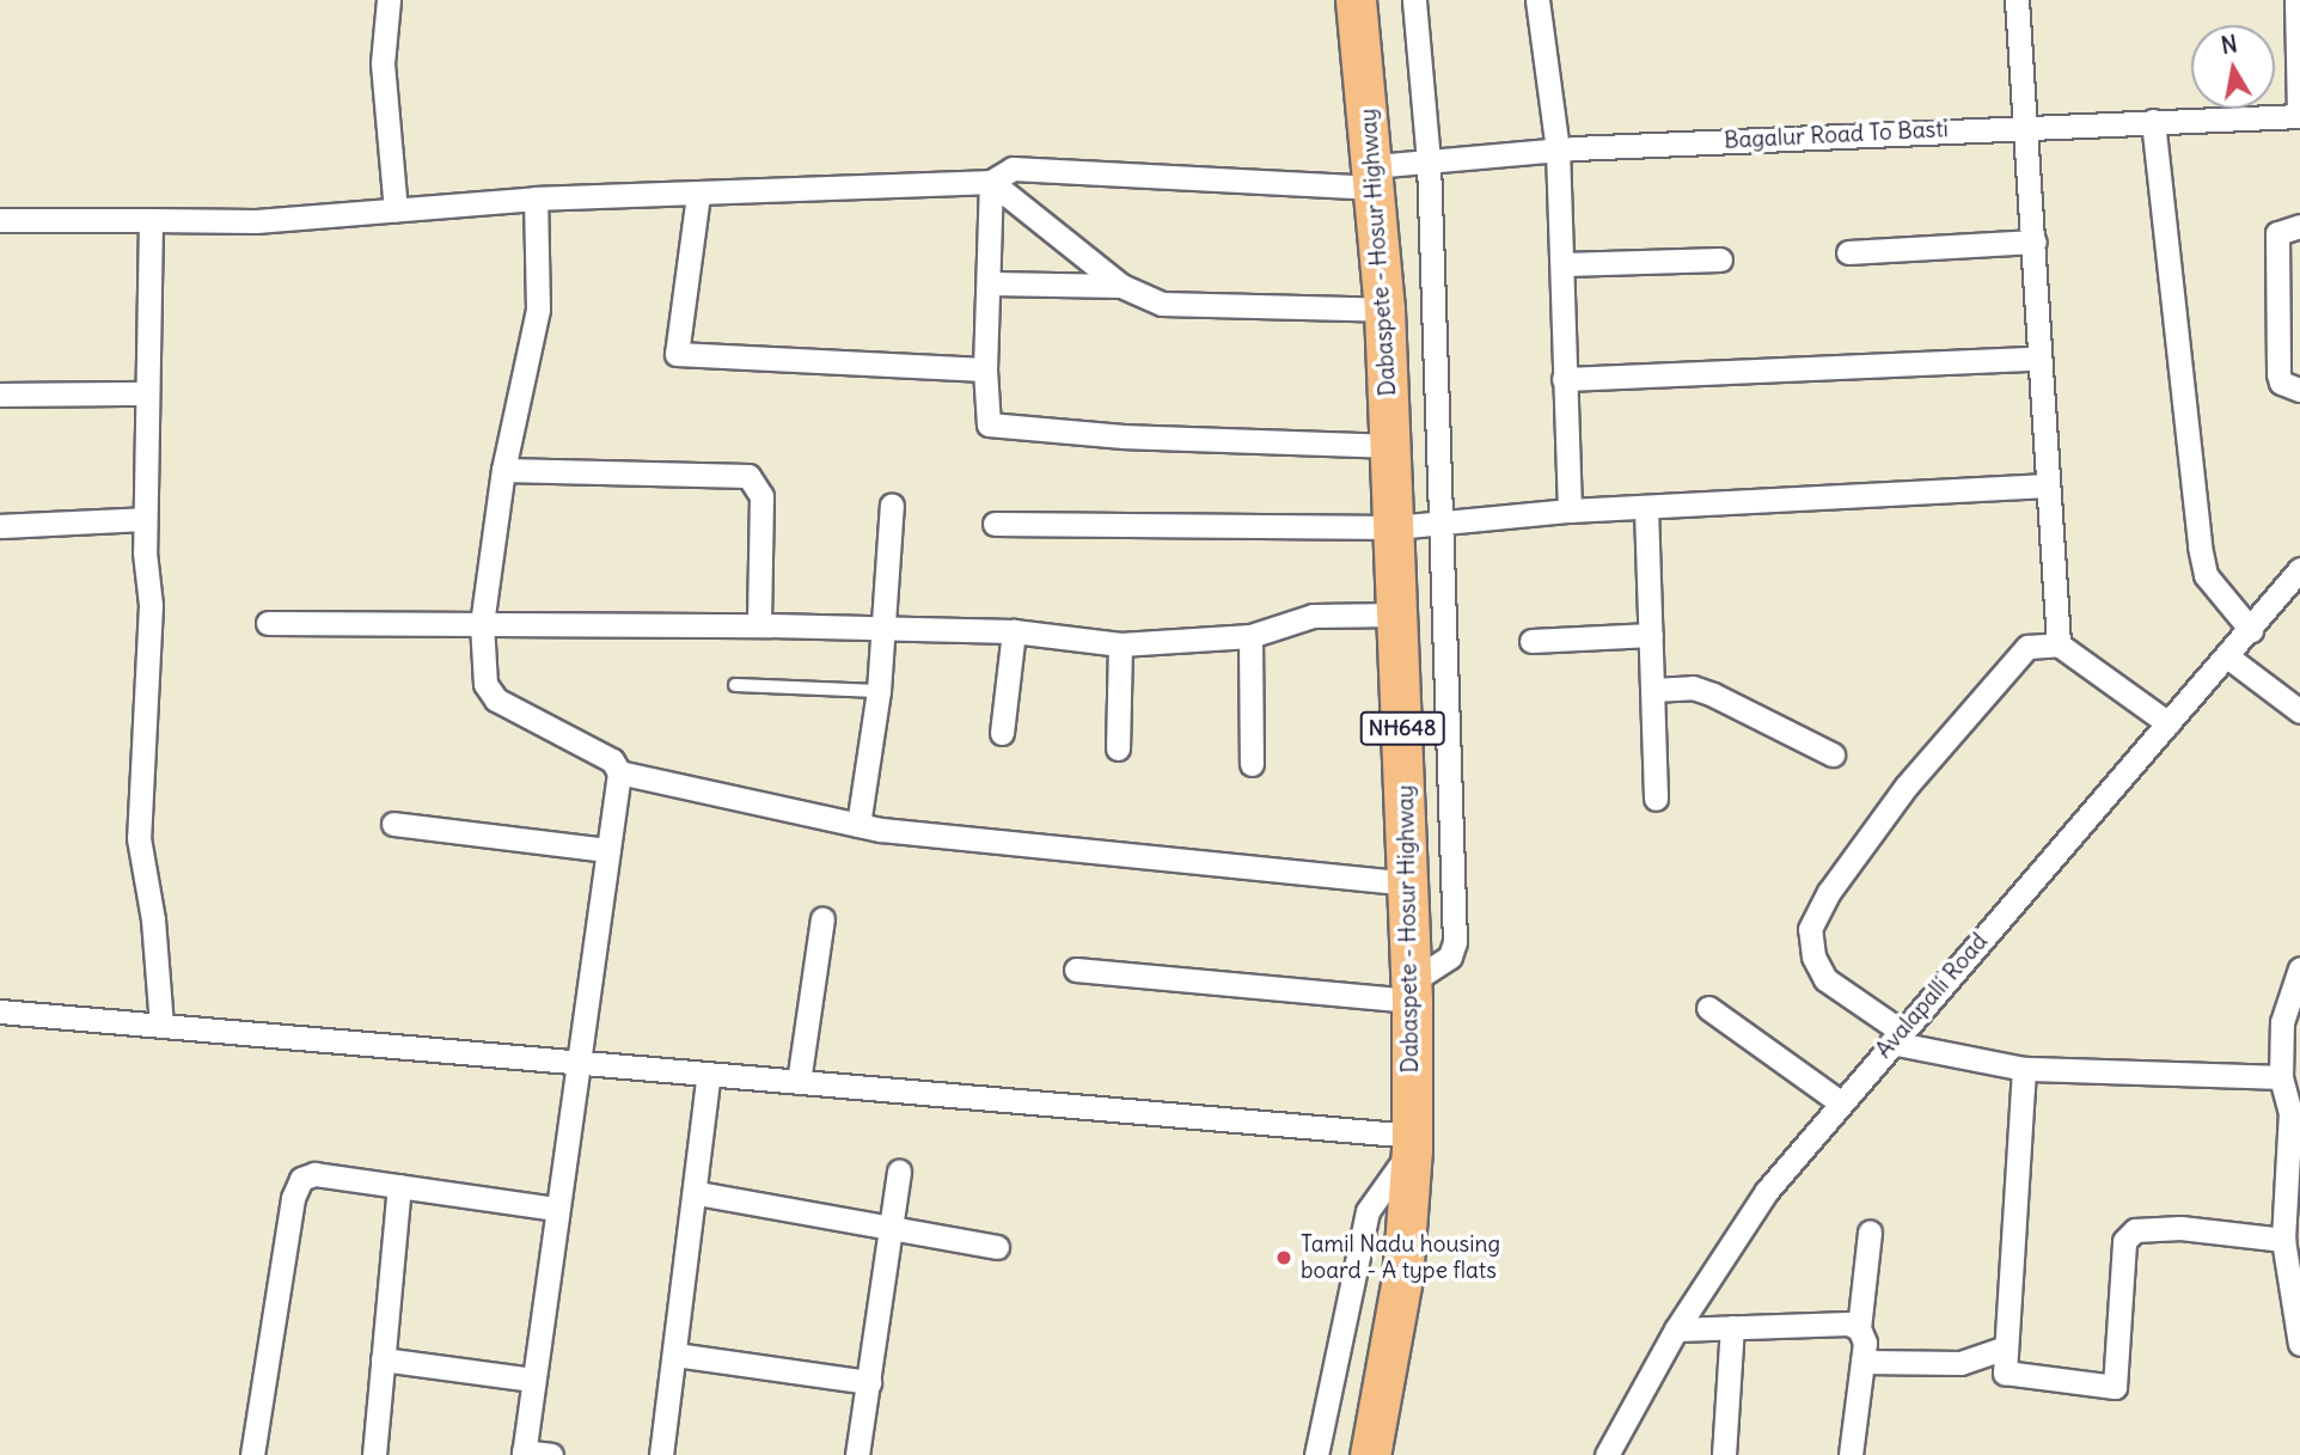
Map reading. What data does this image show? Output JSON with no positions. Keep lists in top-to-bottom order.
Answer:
{
  "streets": {
    "highway": ["Dabaspete - Hosur Highway", "NH648"],
    "street": ["Bagalur Road To Basti", "Avalapalli Road"]
  },
  "crossings": [
    ["Bagalur Road To Basti", "Dabaspete - Hosur Highway"]
  ],
  "places": ["Tamil Nadu housing board - A type flats"],
  "north": "top"
}
